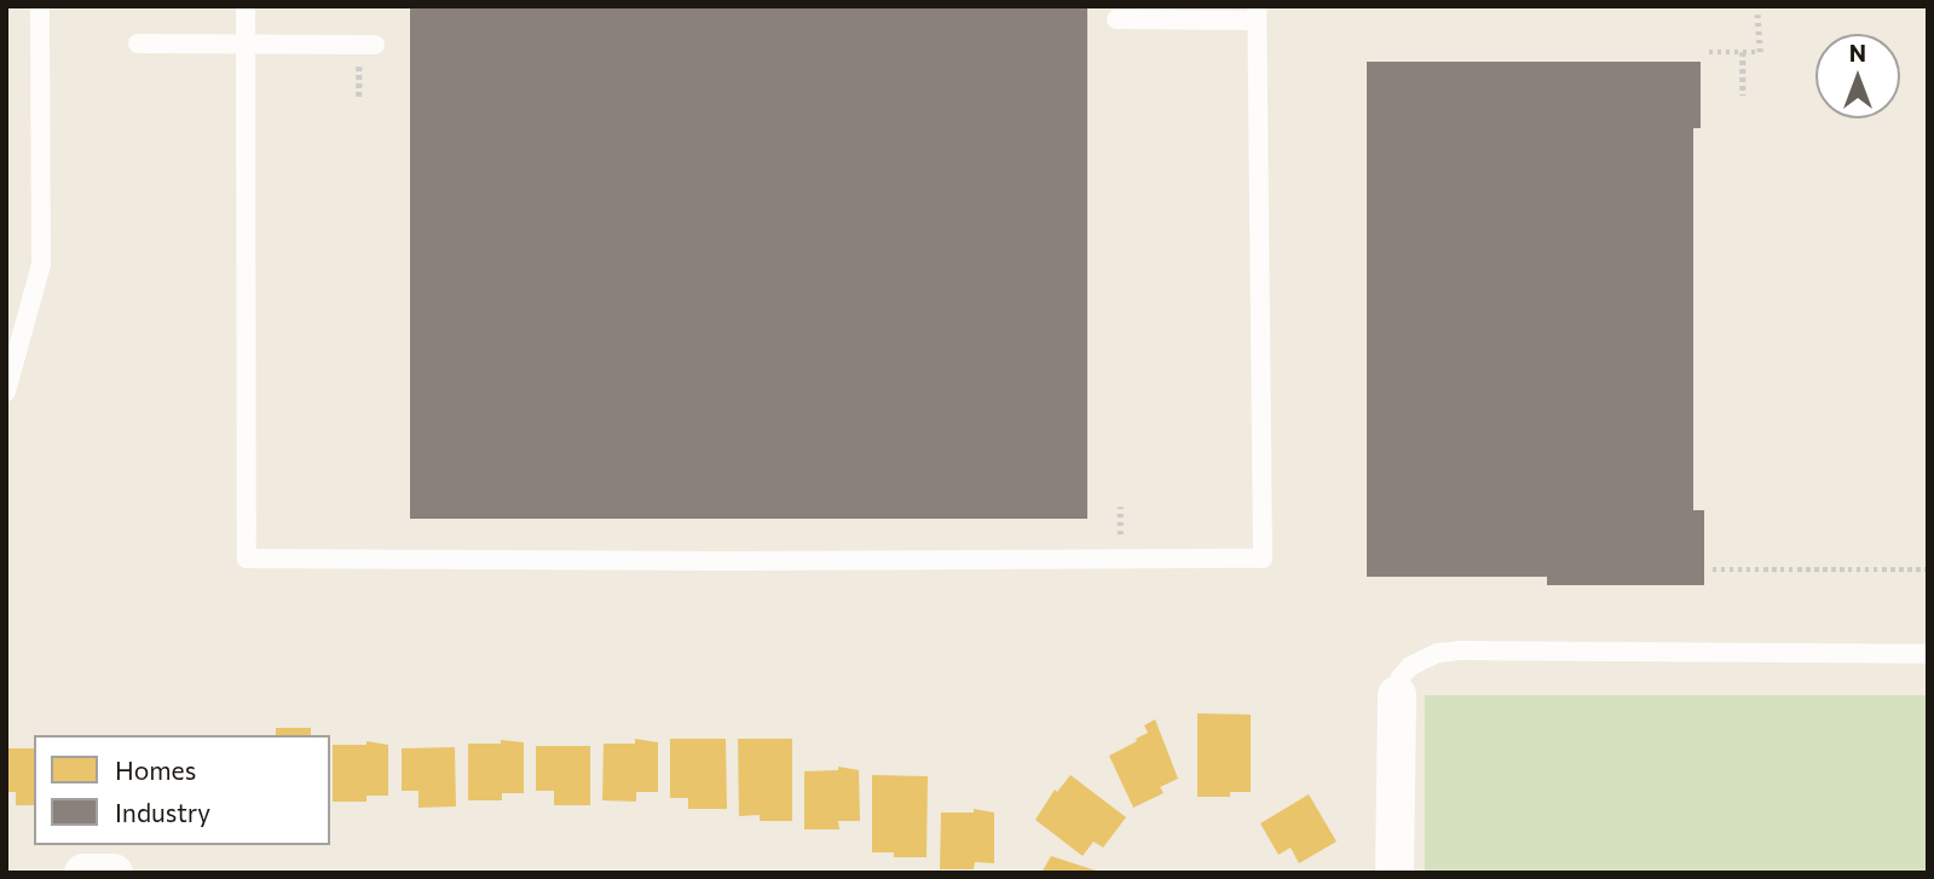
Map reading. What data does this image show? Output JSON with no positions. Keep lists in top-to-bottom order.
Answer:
{
  "legend": ["Homes", "Industry"],
  "north": "top"
}
